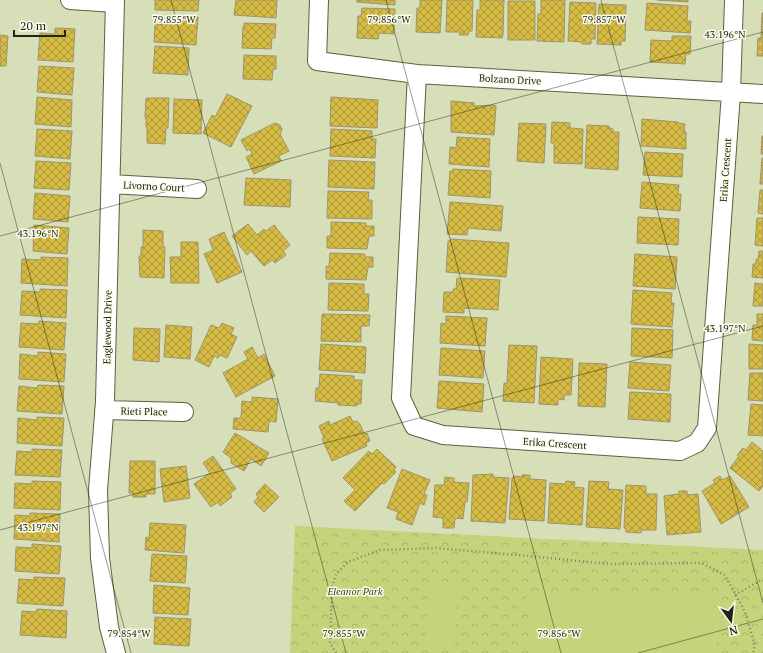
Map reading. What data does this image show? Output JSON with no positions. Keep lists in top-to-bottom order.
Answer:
{
  "streets": {
    "street": [
      "Bolzano Drive",
      "Erika Crescent",
      "Livorno Court",
      "Eaglewood Drive",
      "Rieti Place"
    ]
  },
  "crossings": [
    ["Bolzano Drive", "Erika Crescent"],
    ["Livorno Court", "Eaglewood Drive"],
    ["Eaglewood Drive", "Rieti Place"]
  ],
  "parks": ["Eleanor Park"],
  "scale_bar": "20 m",
  "north": "bottom",
  "coordinates": [
    "79.855°W",
    "79.856°W",
    "79.857°W",
    "43.196°N",
    "43.197°N",
    "79.854°W"
  ]
}
